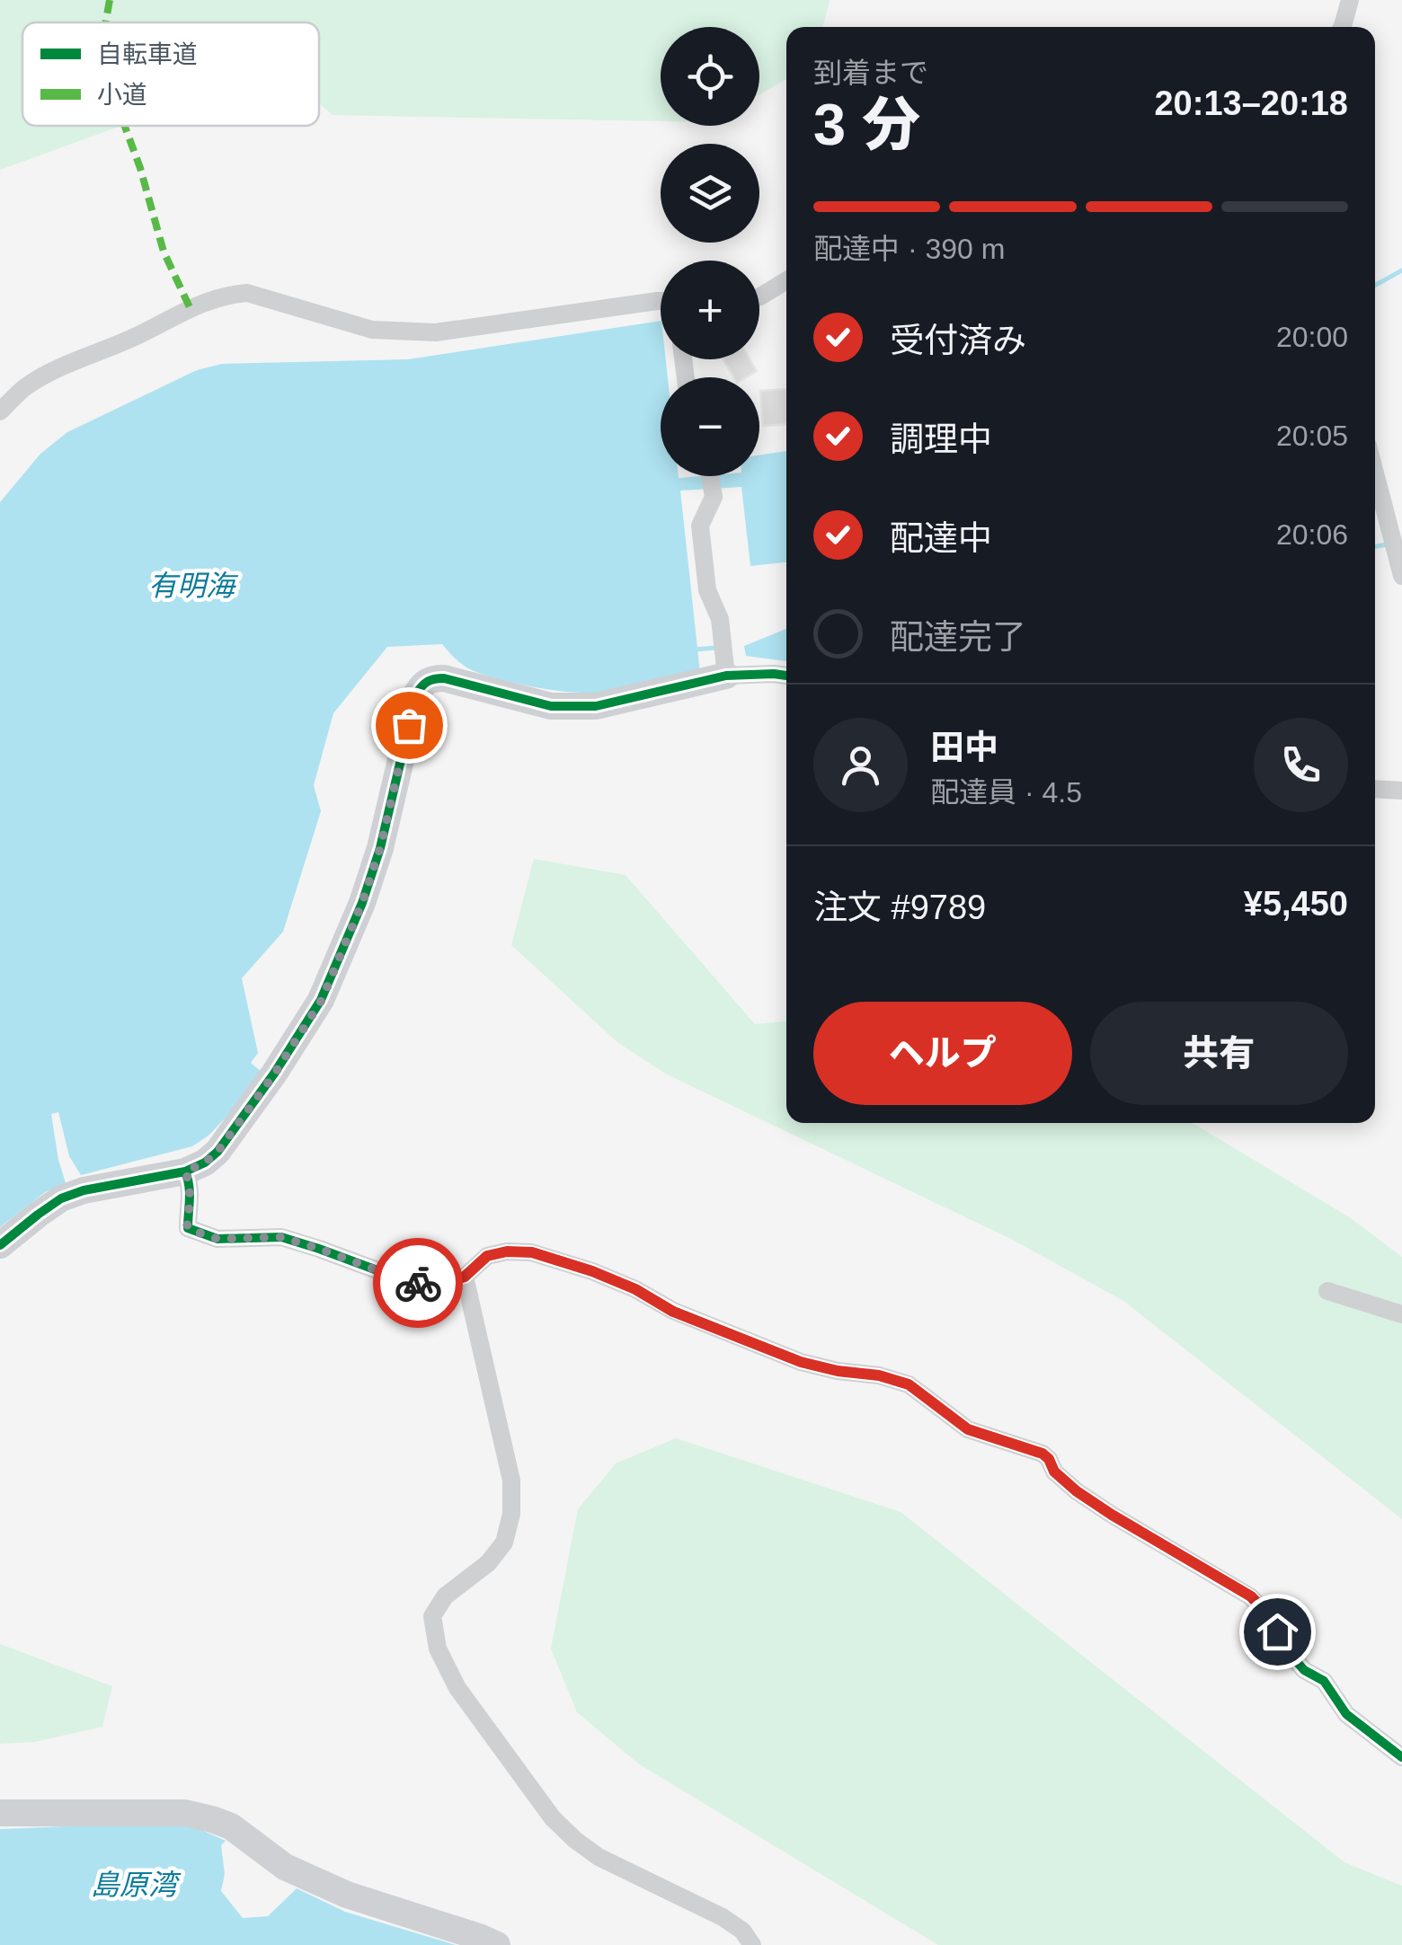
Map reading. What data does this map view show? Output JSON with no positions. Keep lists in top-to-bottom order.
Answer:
{
  "water": ["有明海", "島原湾"],
  "legend": ["自転車道", "小道"],
  "page": {
    "map_buttons": ["+", "−"],
    "heading": ["3 分", "到着まで", "20:13–20:18"],
    "panel": [
      "田中",
      "配達員 · 4.5",
      "注文 #9789",
      "¥5,450"
    ],
    "bar": "配達中 · 390 m",
    "list": [
      ["受付済み", "20:00"],
      ["調理中", "20:05"],
      ["配達中", "20:06"],
      "配達完了"
    ],
    "buttons": ["ヘルプ", "共有"]
  }
}
